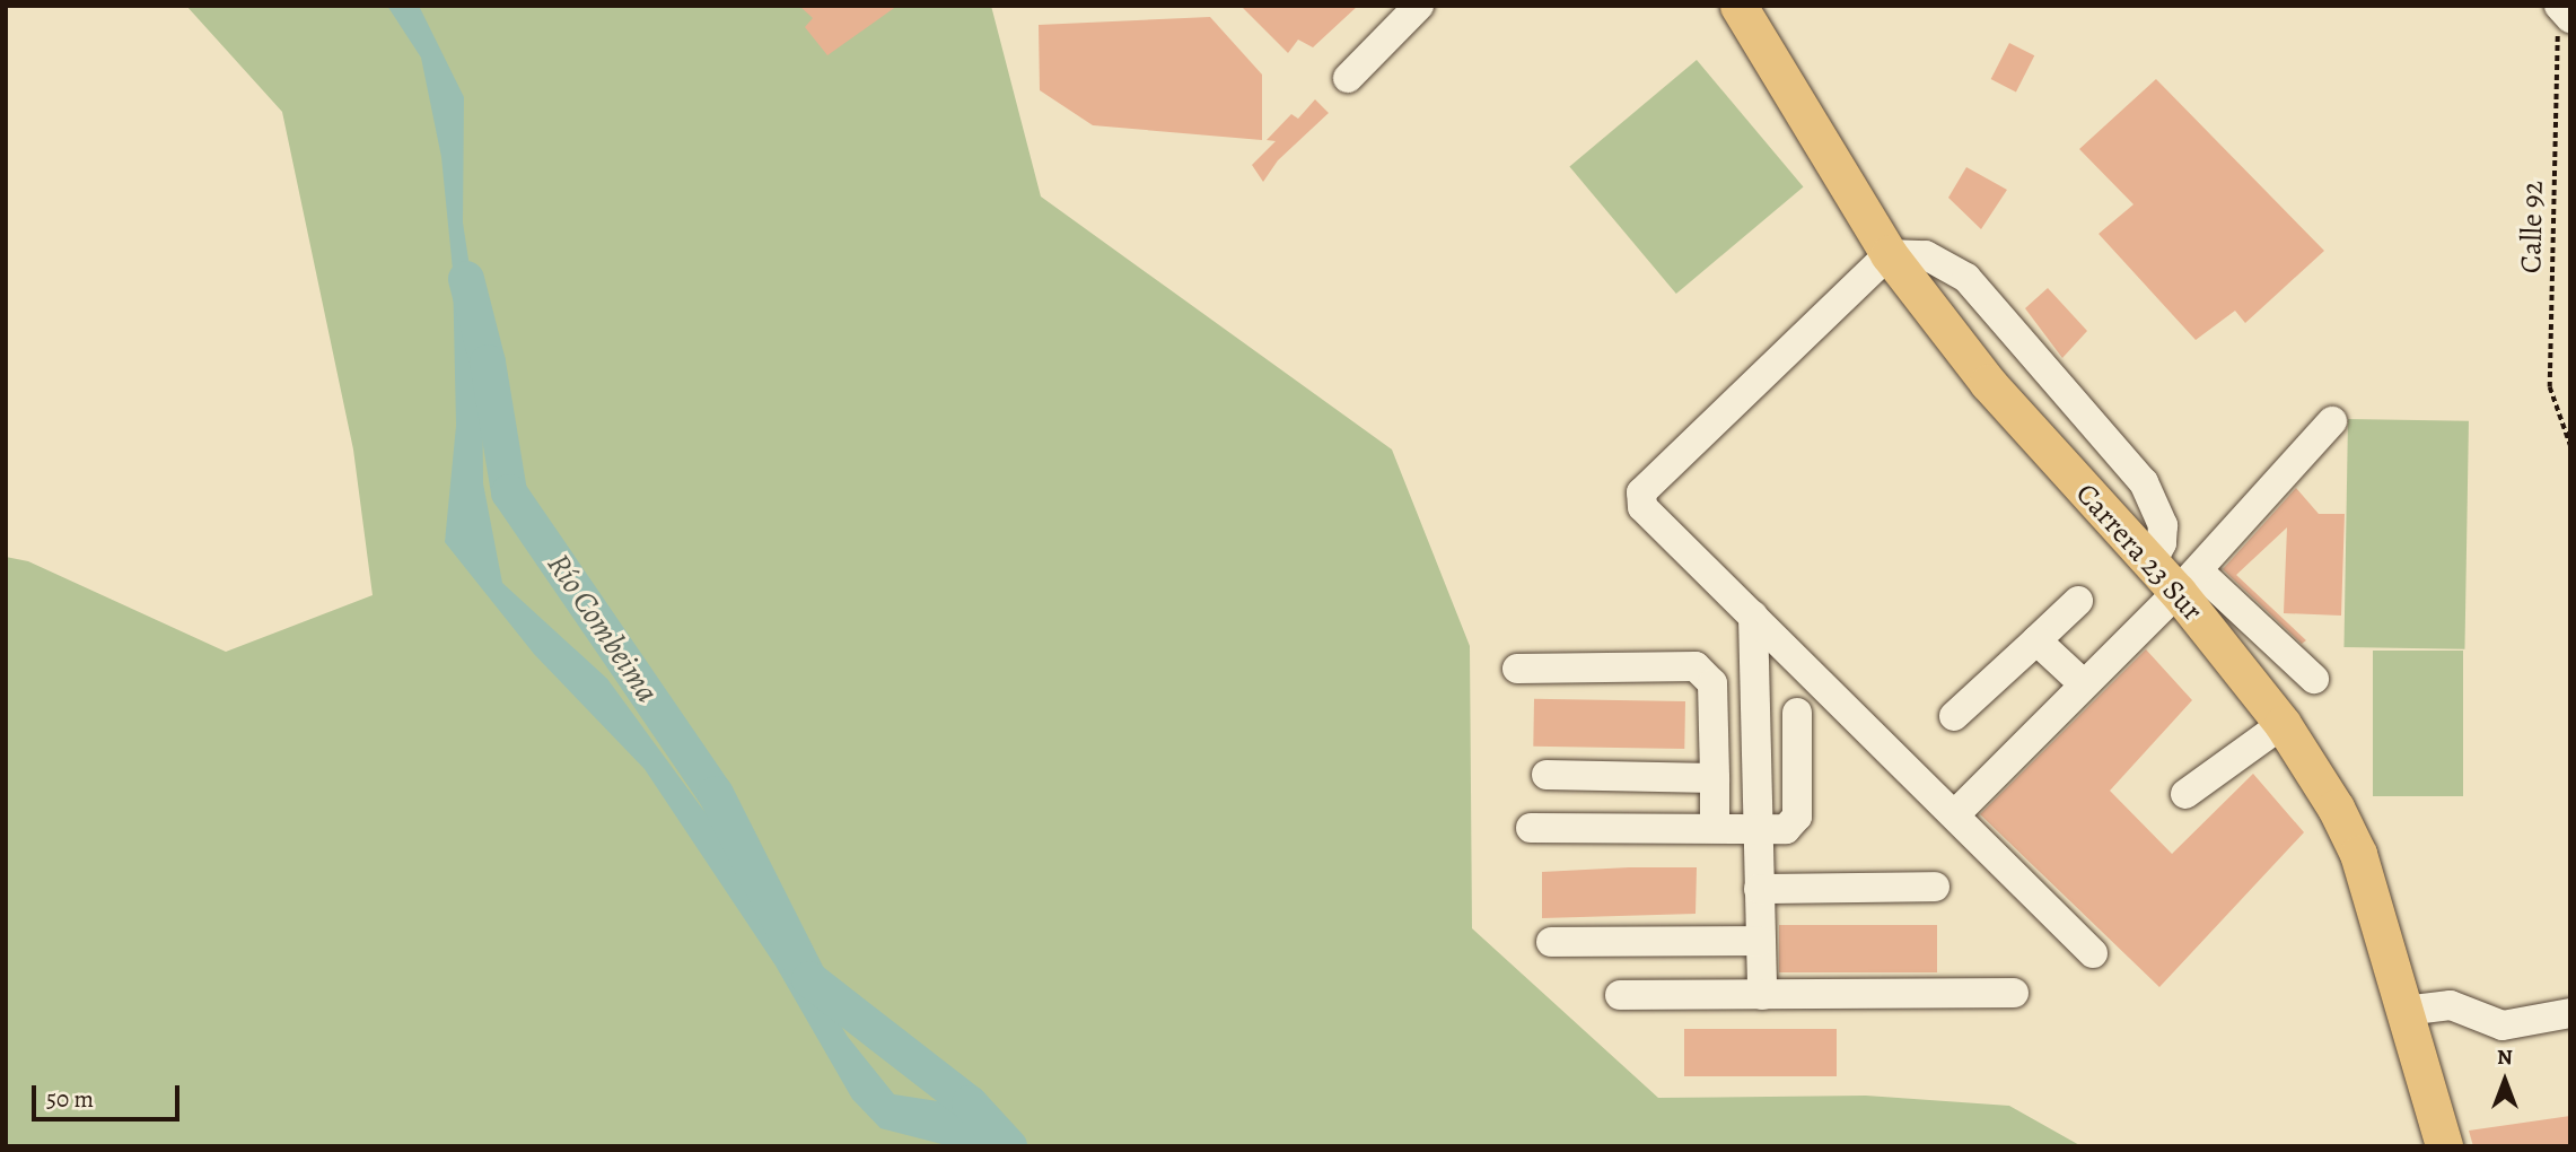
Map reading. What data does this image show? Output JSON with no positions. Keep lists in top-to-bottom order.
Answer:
{
  "streets": {
    "main road": ["Carrera 23 Sur"],
    "path": ["Calle 92"]
  },
  "water": ["Río Combeima"],
  "scale_bar": "50 m",
  "north": "top"
}
